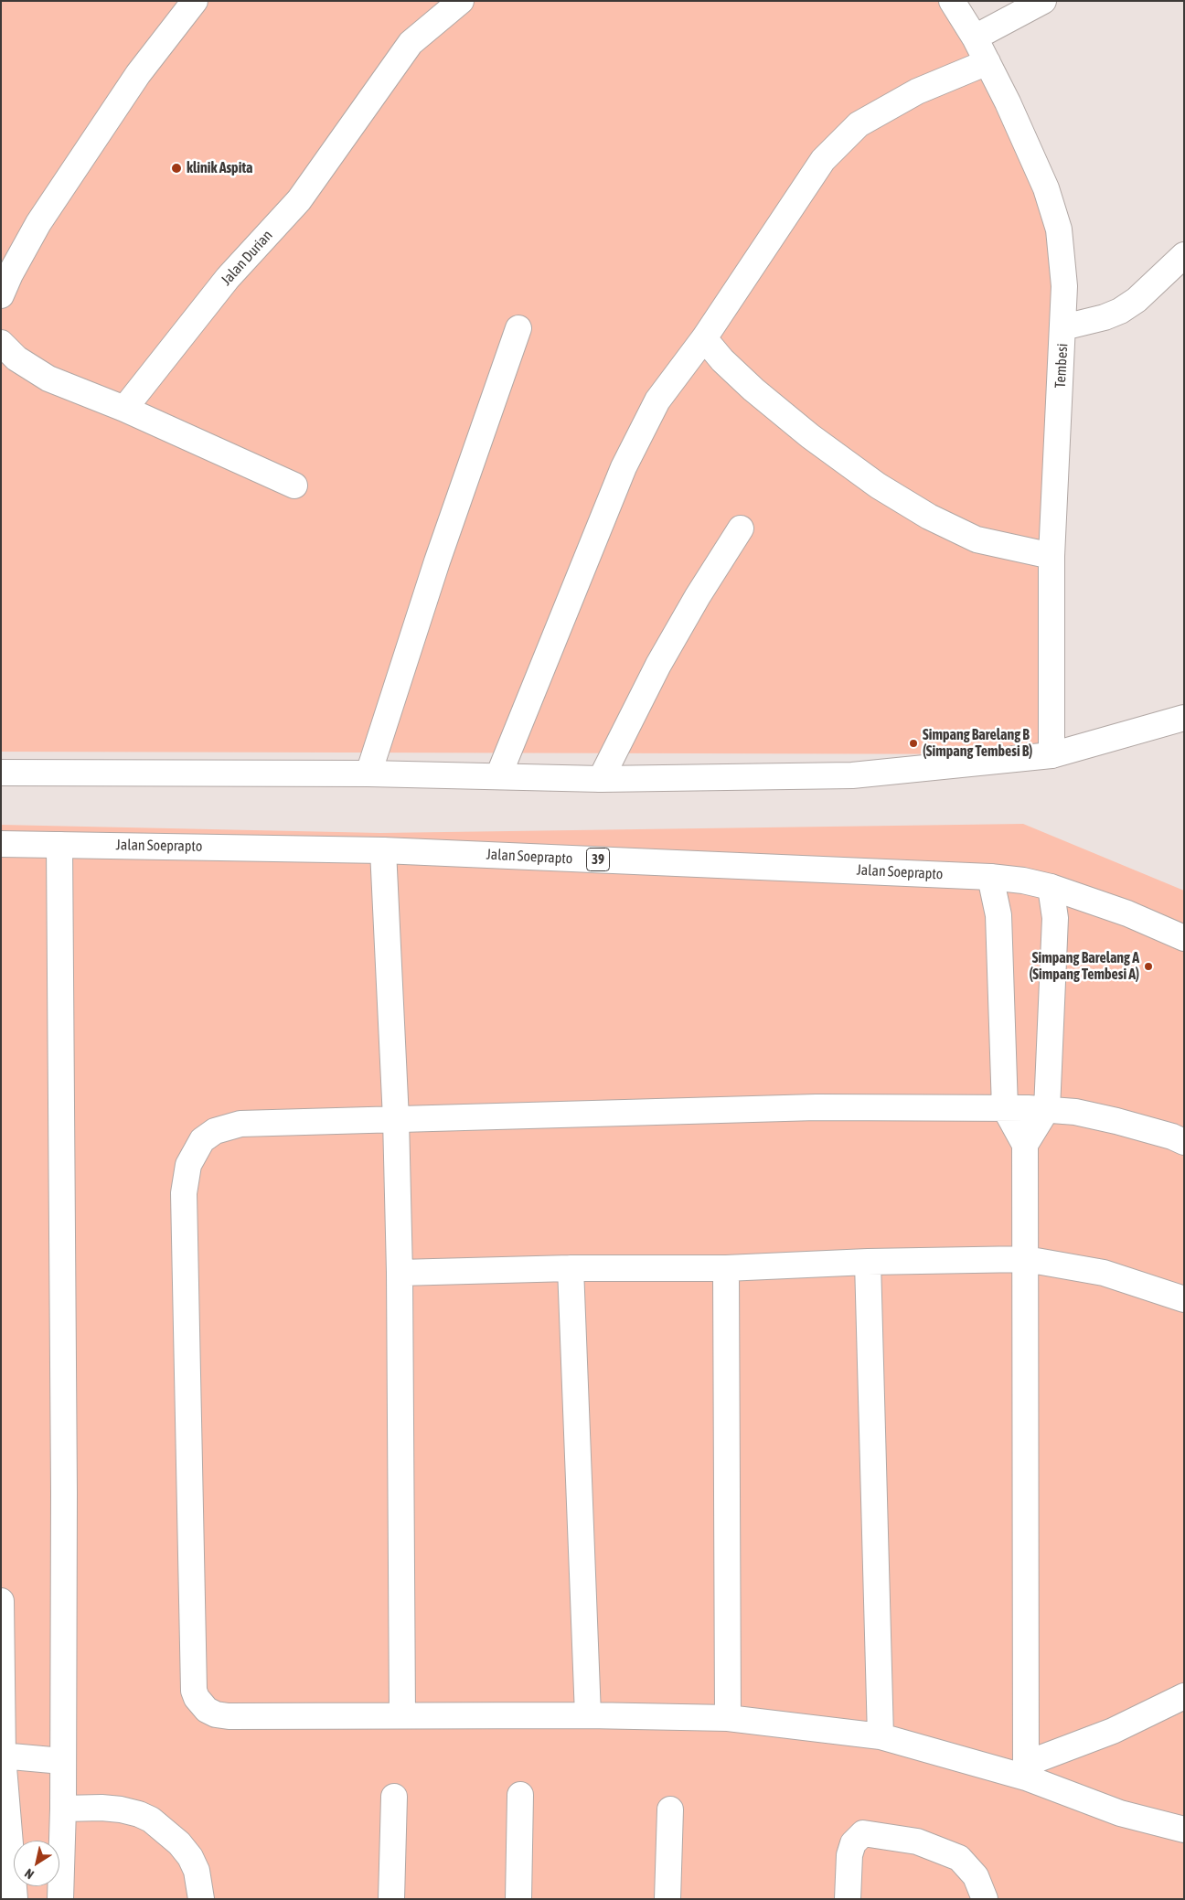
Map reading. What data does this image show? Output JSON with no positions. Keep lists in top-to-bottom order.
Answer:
{
  "streets": {
    "main road": [
      "Jalan Durian",
      "Tembesi",
      "Jalan Soeprapto",
      "39"
    ]
  },
  "places": ["klinik Aspita", "Simpang Barelang B (Simpang Tembesi B)", "Simpang Barelang A (Simpang Tembesi A)"],
  "north": "bottom left"
}
